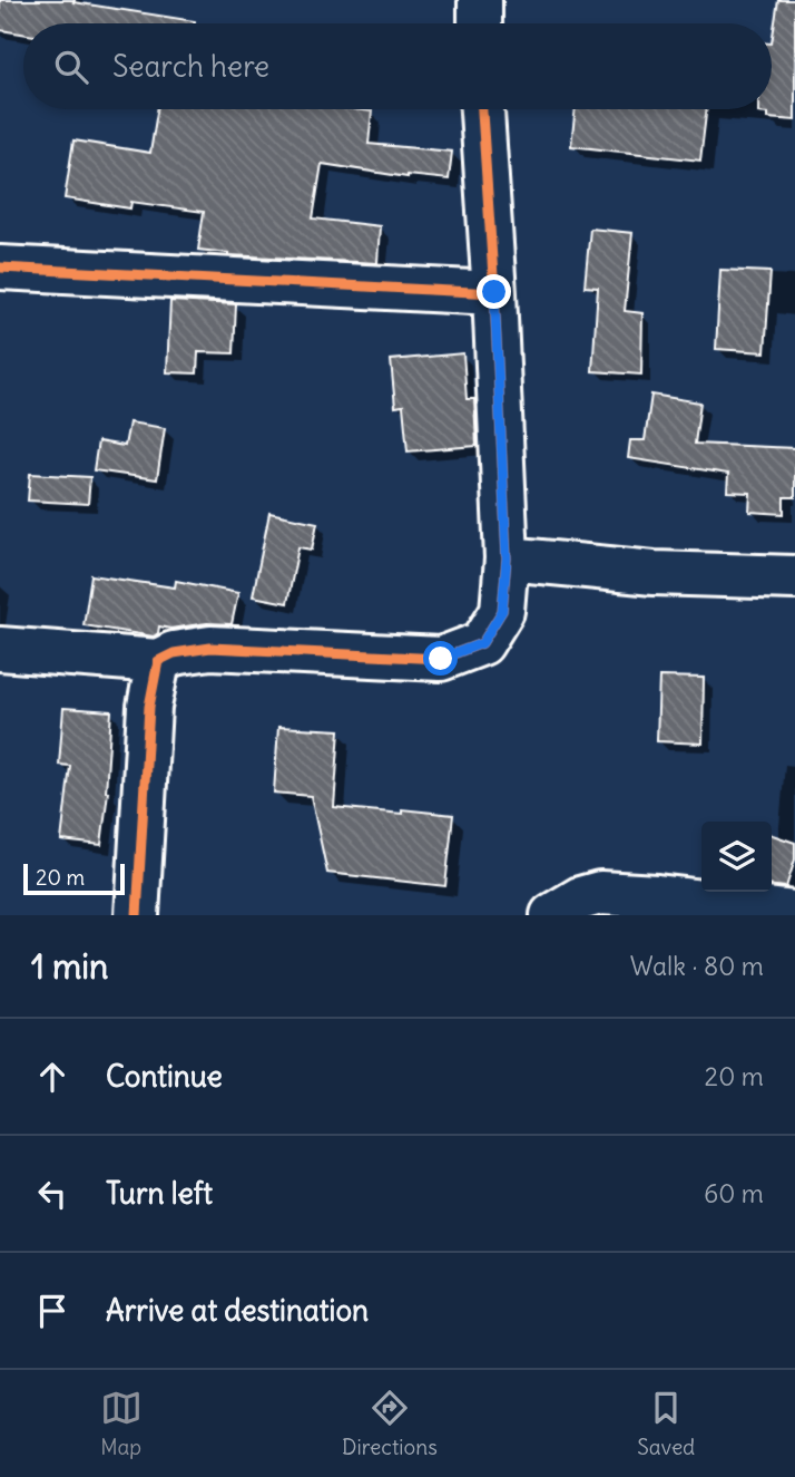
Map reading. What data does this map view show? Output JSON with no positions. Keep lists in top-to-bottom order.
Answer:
{
  "scale_bar": "20 m",
  "page": {
    "search": "Search here",
    "scale": "20 m",
    "heading": ["1 min", "Walk · 80 m"],
    "list": [
      ["Continue", "20 m"],
      ["Turn left", "60 m"],
      "Arrive at destination"
    ],
    "nav": ["Map", "Directions", "Saved"]
  }
}
